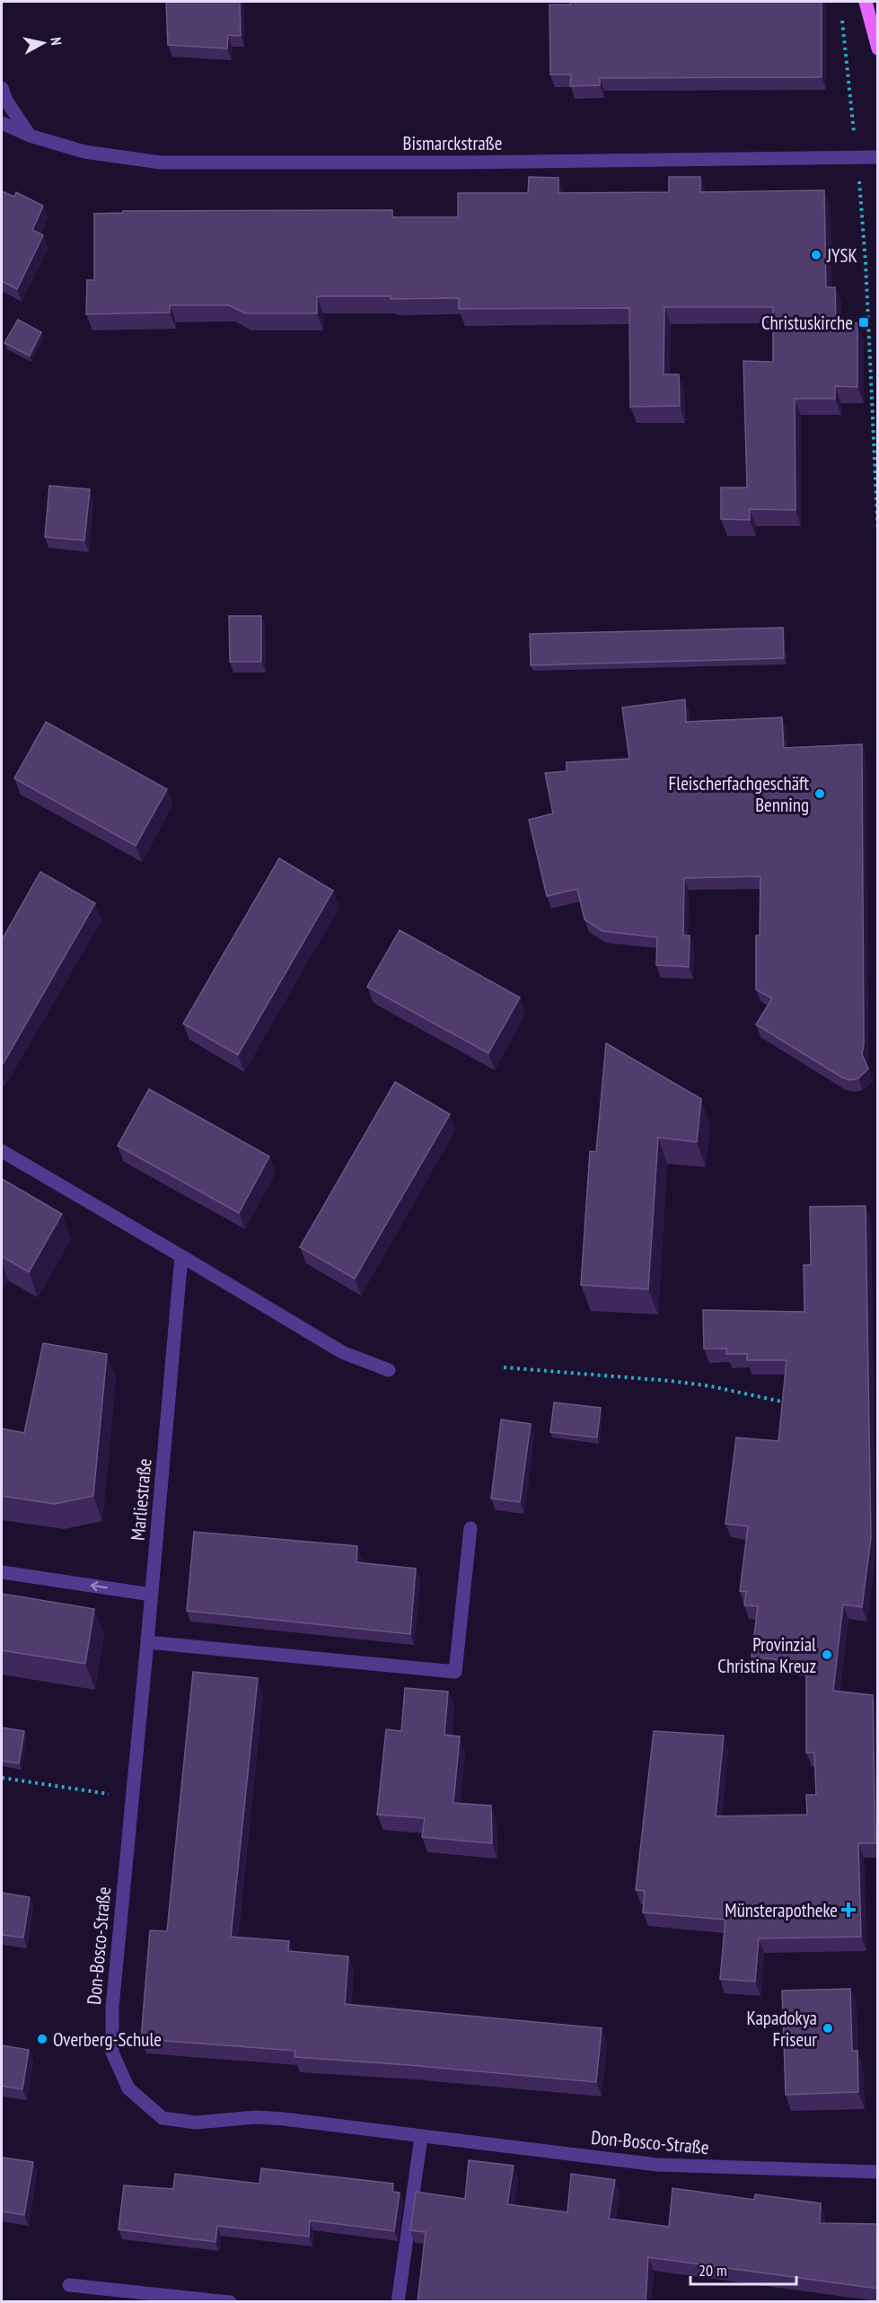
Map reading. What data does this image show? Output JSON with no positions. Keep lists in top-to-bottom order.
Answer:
{
  "streets": {
    "street": ["Bismarckstraße", "Marliestraße", "Don-Bosco-Straße"]
  },
  "crossings": [
    ["Marliestraße", "Don-Bosco-Straße"]
  ],
  "places": {
    "other": [
      "JYSK",
      "Fleischerfachgeschäft Benning",
      "Provinzial Christina Kreuz",
      "Kapadokya Friseur",
      "Overberg-Schule"
    ],
    "transit": ["Christuskirche"],
    "health": ["Münsterapotheke"]
  },
  "scale_bar": "20 m",
  "north": "right"
}
